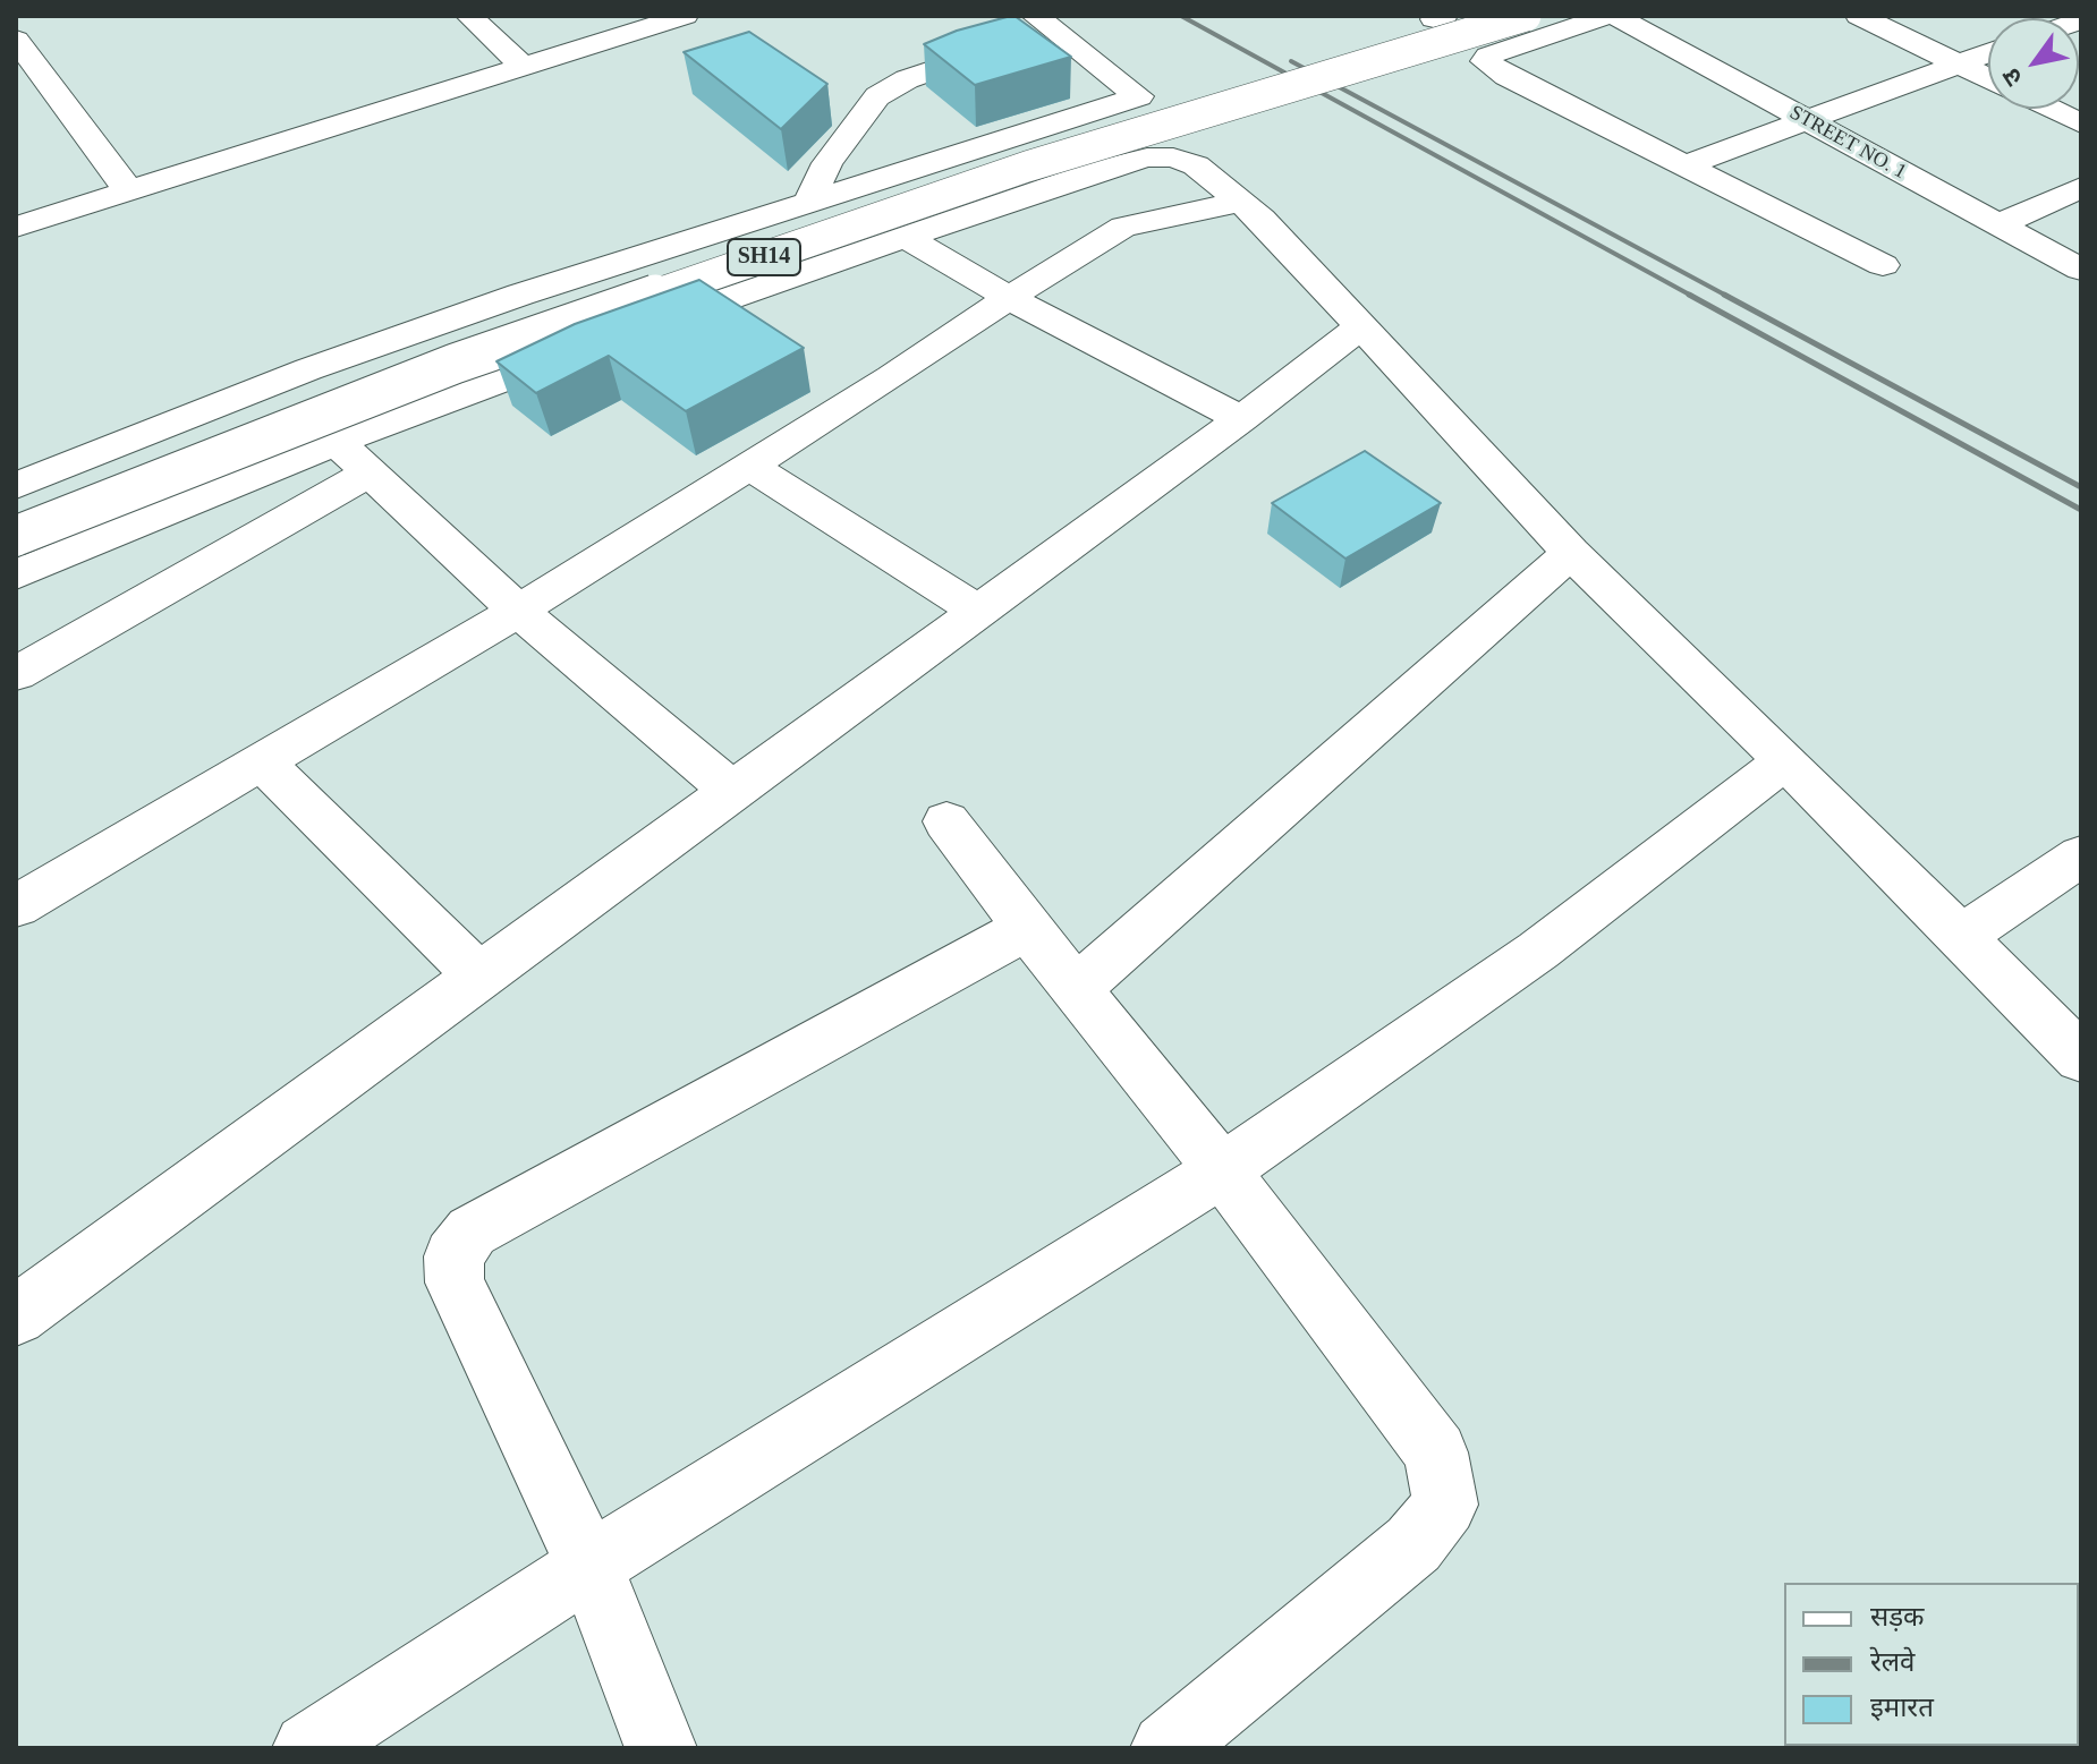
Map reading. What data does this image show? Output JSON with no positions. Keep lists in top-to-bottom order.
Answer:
{
  "streets": {
    "street": ["STREET NO. 1", "SH14"]
  },
  "legend": ["सड़क", "रेलवे", "इमारत"],
  "north": "bottom left"
}
